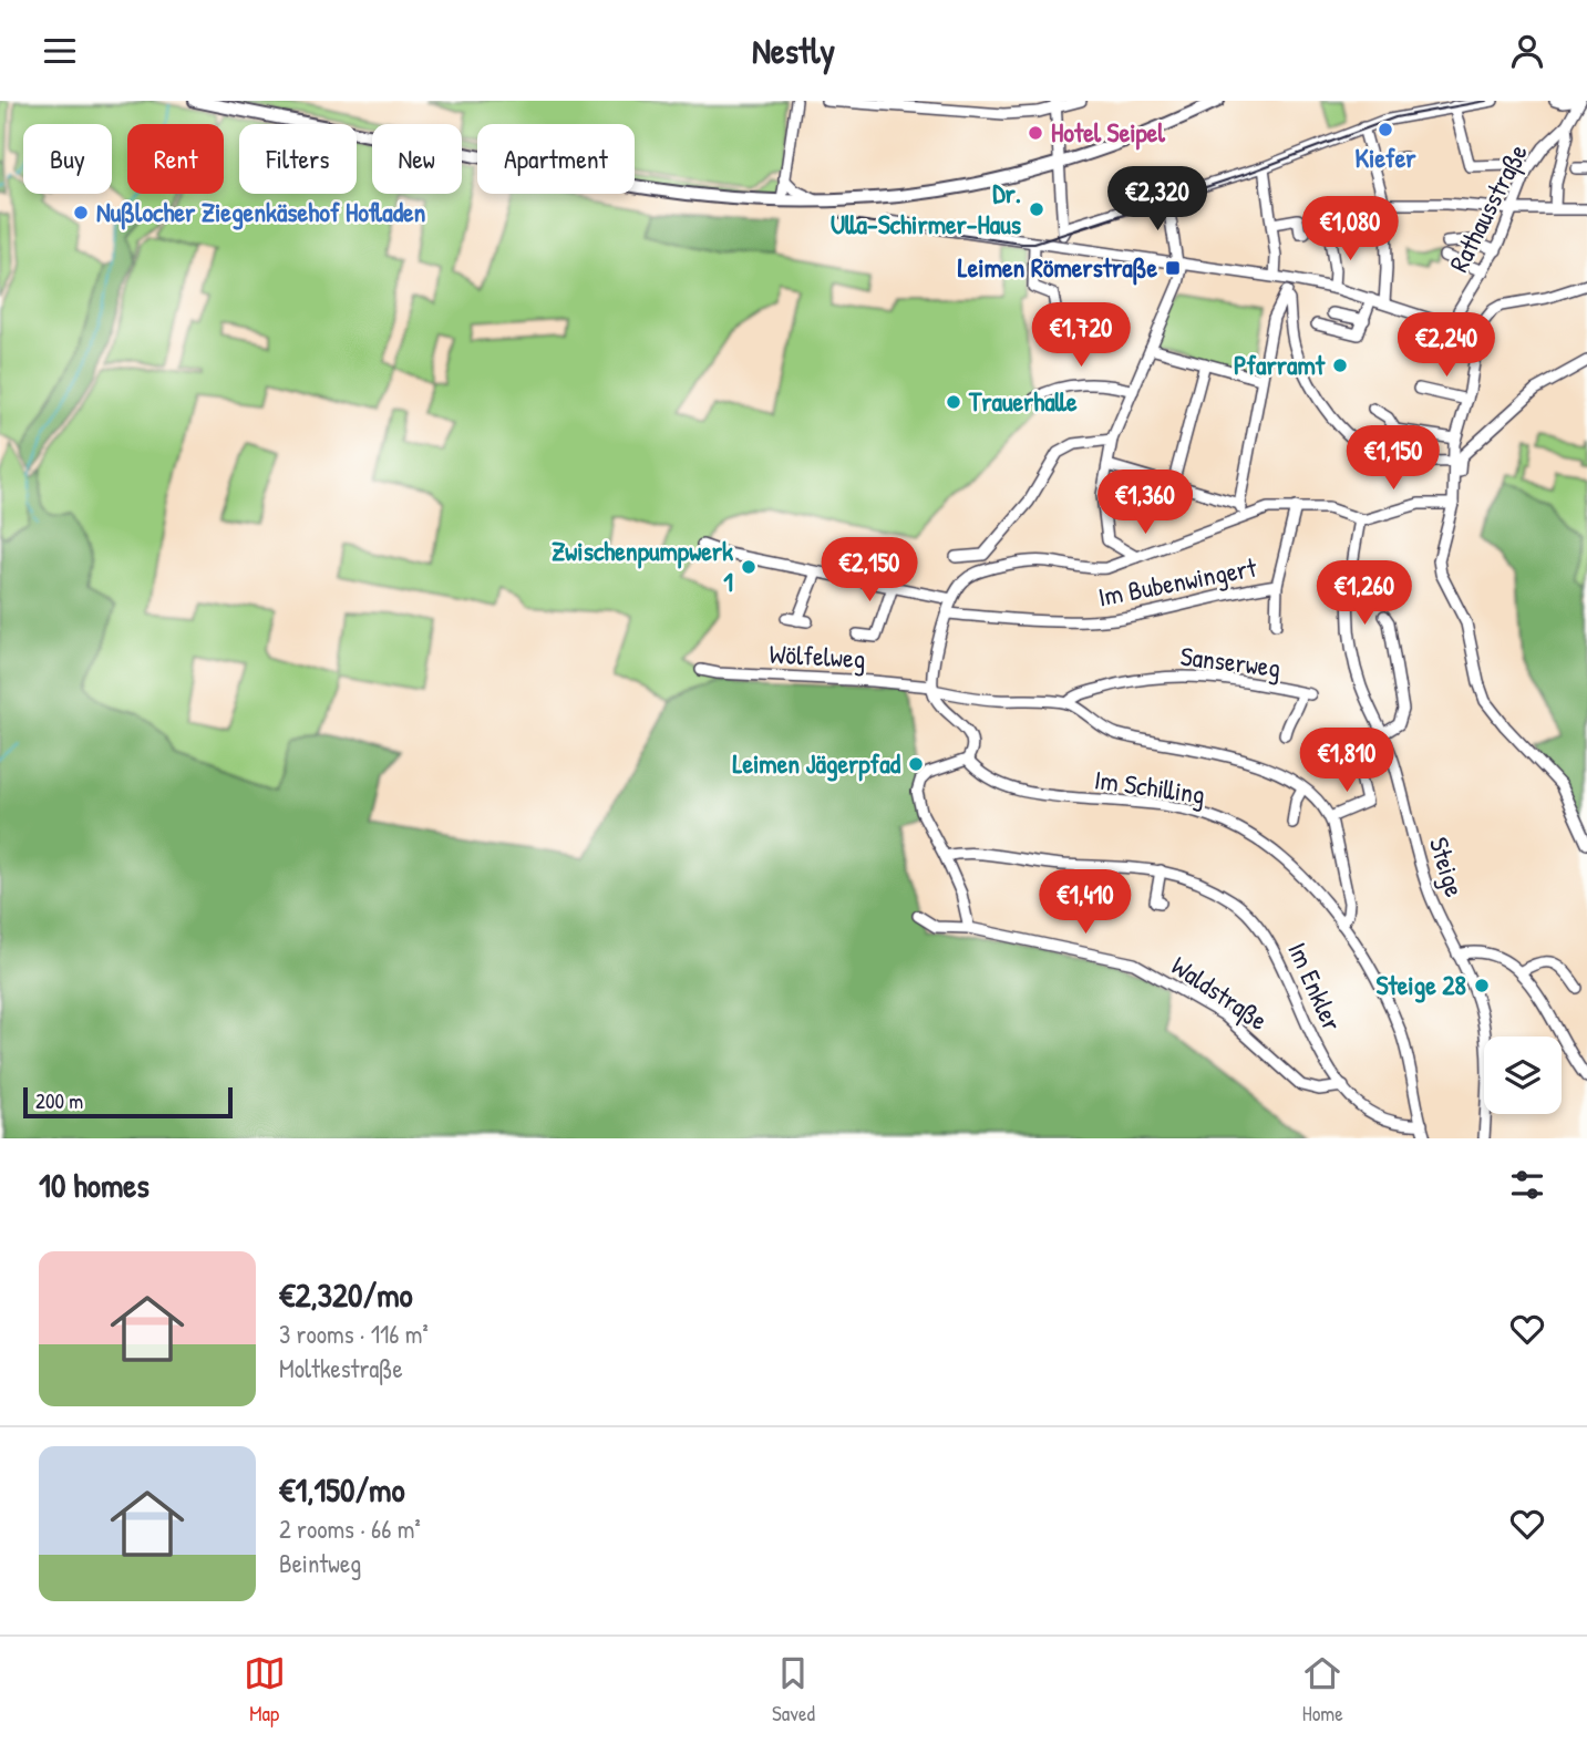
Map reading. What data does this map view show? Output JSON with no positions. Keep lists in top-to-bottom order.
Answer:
{
  "streets": {
    "street": [
      "Rathausstraße",
      "Im Bubenwingert",
      "Wölfelweg",
      "Sanserweg",
      "Im Schilling",
      "Steige",
      "Im Enkler",
      "Waldstraße"
    ]
  },
  "crossings": [
    ["Wölfelweg", "Sanserweg"],
    ["Im Schilling", "Im Enkler"],
    ["Im Enkler", "Waldstraße"]
  ],
  "places": {
    "other": [
      "Kiefer",
      "Hotel Seipel",
      "Dr. Ulla-Schirmer-Haus",
      "Nußlocher Ziegenkäsehof Hofladen",
      "Pfarramt",
      "Trauerhalle",
      "Zwischenpumpwerk 1",
      "Leimen Jägerpfad",
      "Steige 28"
    ],
    "transit": ["Leimen Römerstraße"]
  },
  "scale_bar": "200 m",
  "page": {
    "header": "Nestly",
    "chip": [
      "Buy",
      "Rent",
      "Filters",
      "New",
      "Apartment"
    ],
    "price": [
      "€2,320",
      "€1,080",
      "€1,720",
      "€2,240",
      "€1,150",
      "€1,360",
      "€2,150",
      "€1,260",
      "€1,810",
      "€1,410"
    ],
    "scale": "200 m",
    "heading": "10 homes",
    "list": [
      {
        "name": "€2,320/mo",
        "note": "3 rooms · 116 m² · Moltkestraße"
      },
      {
        "name": "€1,150/mo",
        "note": "2 rooms · 66 m² · Beintweg"
      }
    ],
    "tabs": ["Map", "Saved", "Home"]
  }
}
